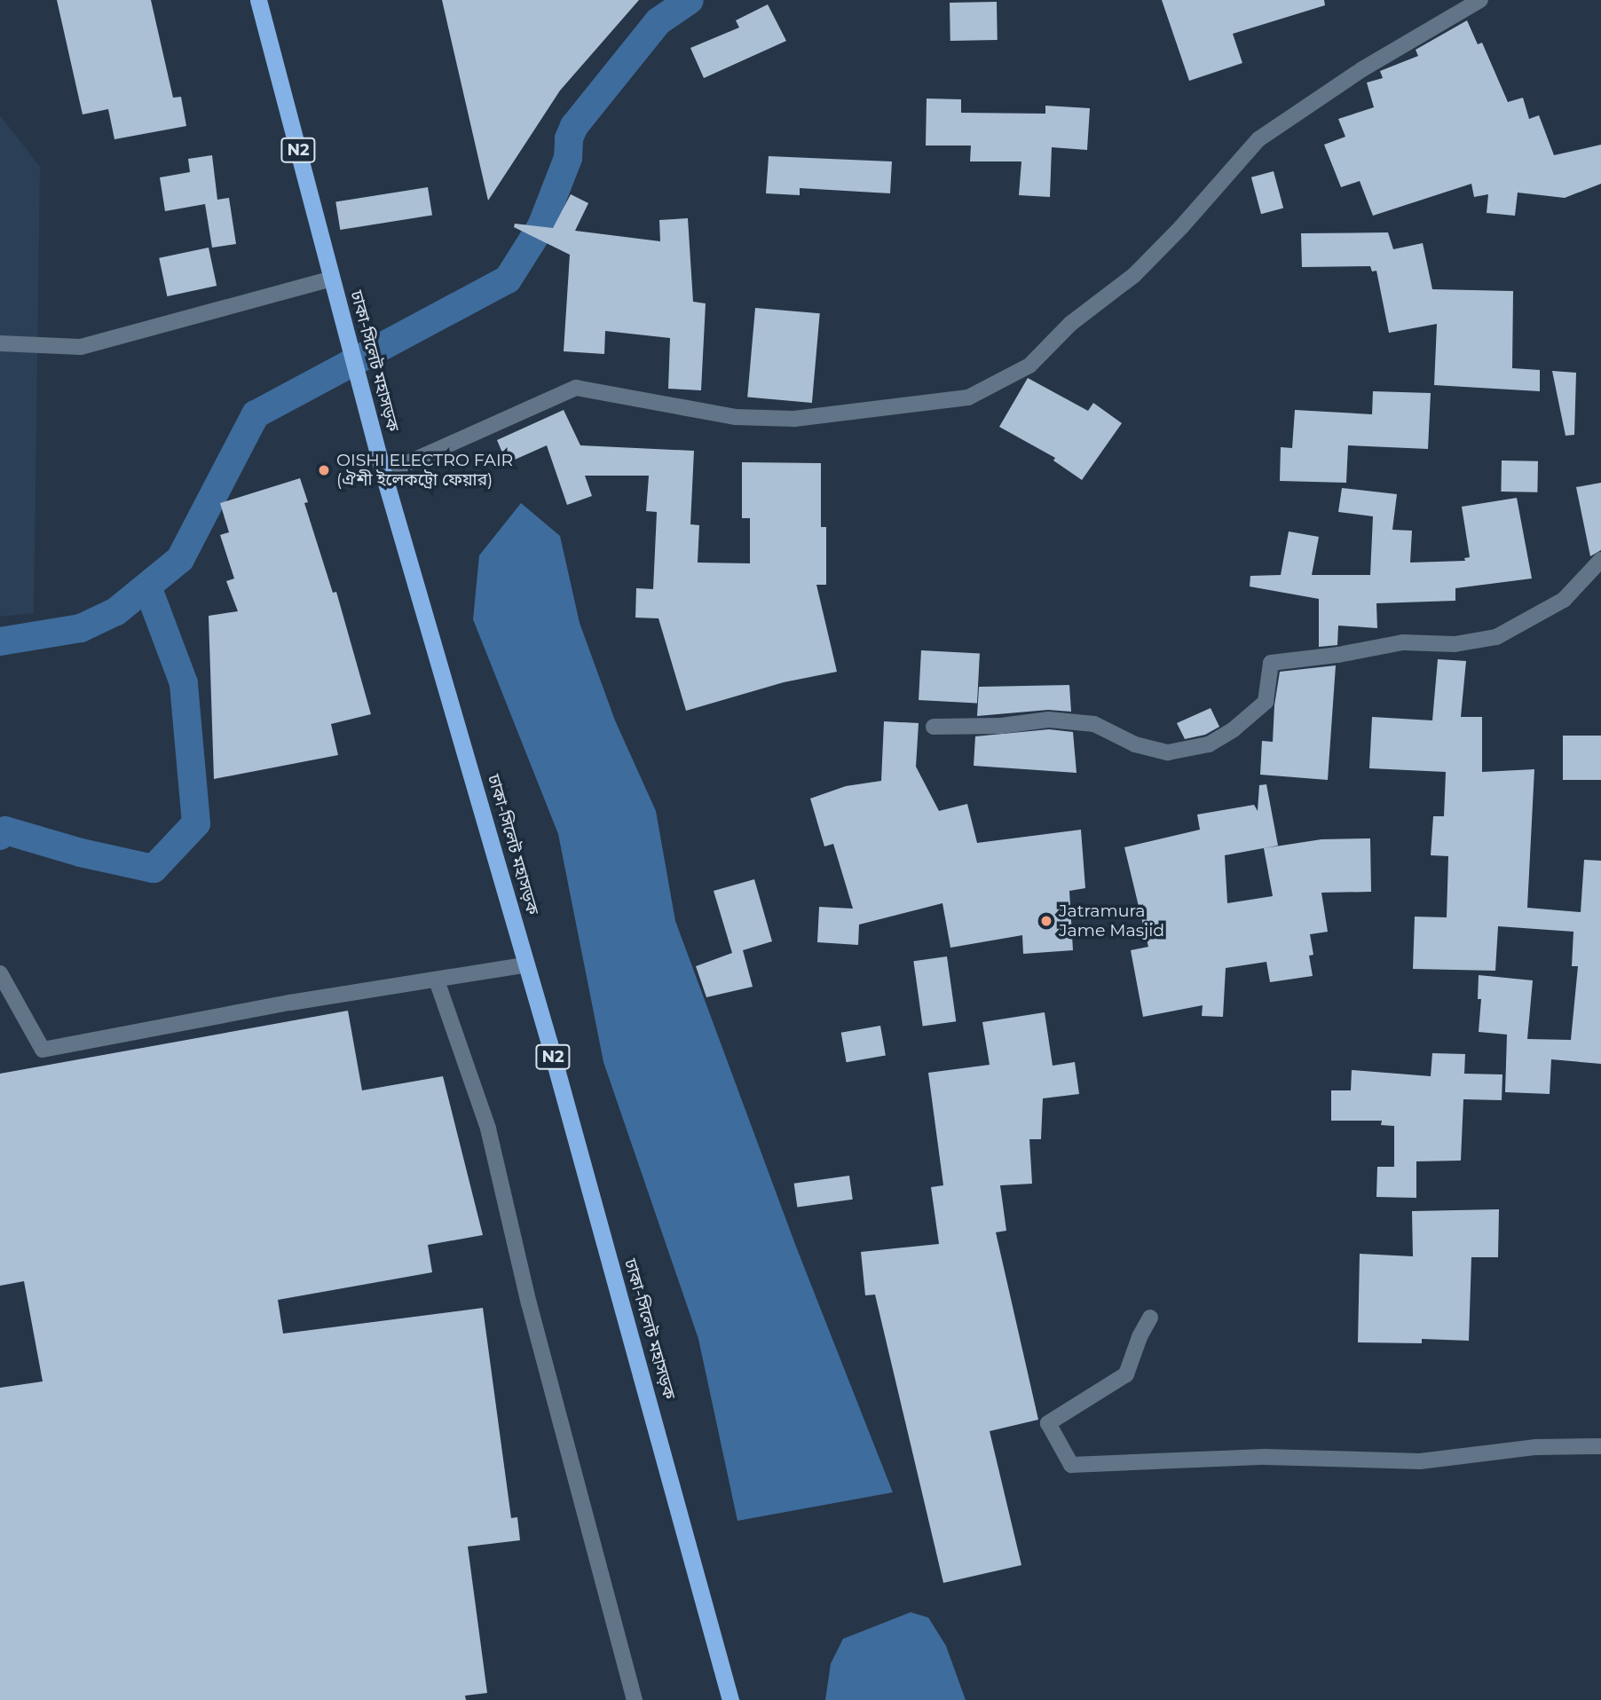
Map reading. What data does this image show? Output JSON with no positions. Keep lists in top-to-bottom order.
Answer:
{
  "streets": {
    "highway": ["N2", "ঢাকা-সিলেট মহাসড়ক"]
  },
  "places": ["OISHI ELECTRO FAIR (ঐশী ইলেকট্রো ফেয়ার)", "Jatramura Jame Masjid"]
}
